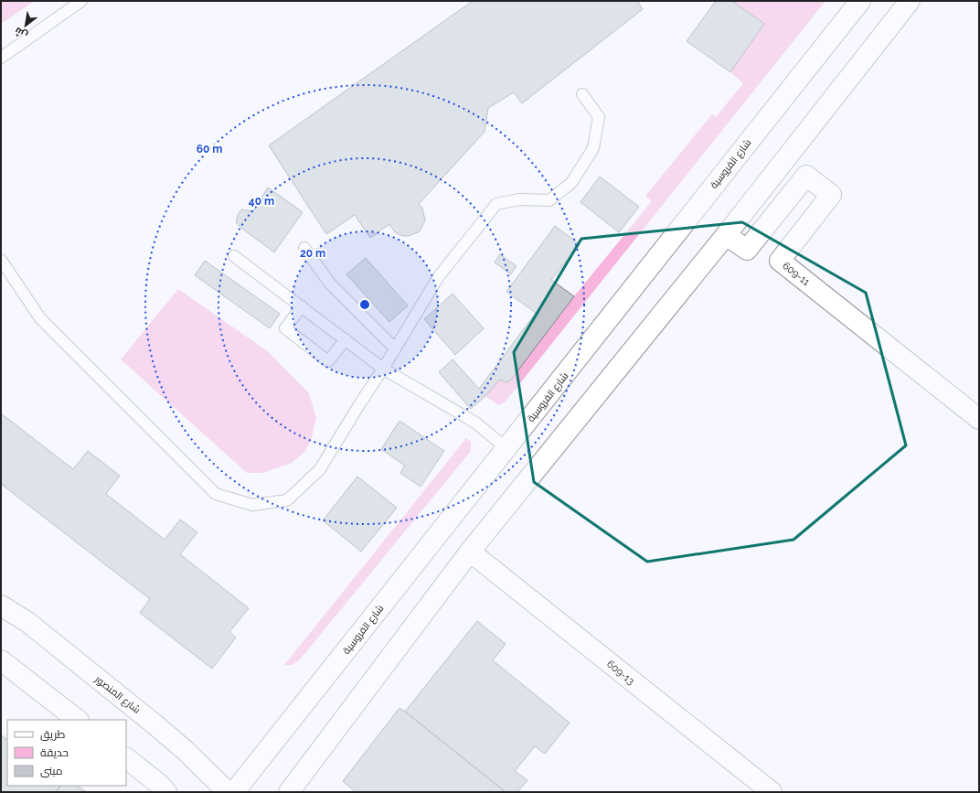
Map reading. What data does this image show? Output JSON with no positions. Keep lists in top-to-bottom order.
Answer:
{
  "streets": {
    "street": [
      "شارع الفروسية",
      "609-11",
      "609-13",
      "شارع المنصور"
    ]
  },
  "legend": ["طريق", "حديقة", "مبنى"],
  "north": "bottom left",
  "rings": ["60 m", "40 m", "20 m"]
}
